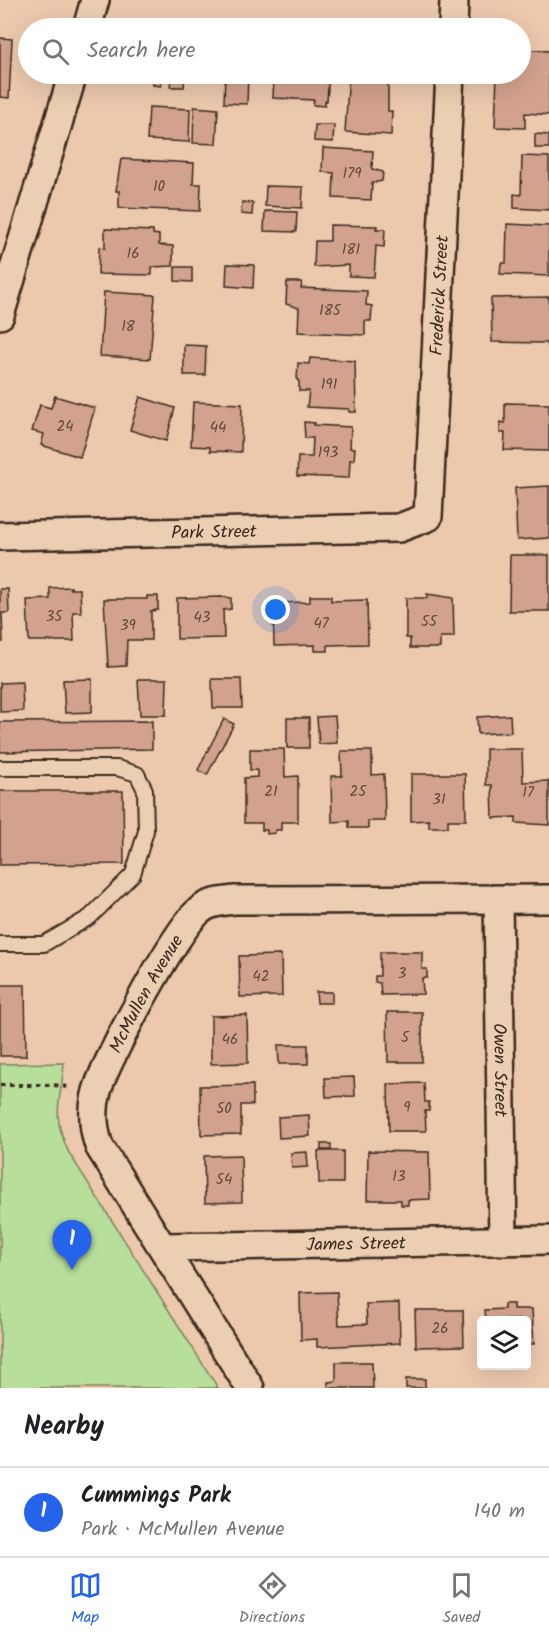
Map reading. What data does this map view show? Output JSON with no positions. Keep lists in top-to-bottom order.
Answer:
{
  "streets": {
    "street": [
      "Frederick Street",
      "Park Street",
      "McMullen Avenue",
      "Owen Street",
      "James Street"
    ]
  },
  "crossings": [
    ["Frederick Street", "Park Street"],
    ["McMullen Avenue", "Owen Street"],
    ["McMullen Avenue", "James Street"],
    ["Owen Street", "James Street"]
  ],
  "house_numbers": [
    "179",
    "10",
    "181",
    "16",
    "185",
    "18",
    "191",
    "24",
    "44",
    "193",
    "35",
    "43",
    "55",
    "47",
    "39",
    "21",
    "25",
    "17",
    "31",
    "3",
    "42",
    "5",
    "46",
    "9",
    "50",
    "13",
    "54",
    "26"
  ],
  "page": {
    "search": "Search here",
    "pins": "1",
    "heading": "Nearby",
    "list": [
      {
        "mark": "1",
        "name": "Cummings Park",
        "note": "Park · McMullen Avenue",
        "value": "140 m"
      }
    ],
    "nav": ["Map", "Directions", "Saved"]
  }
}
